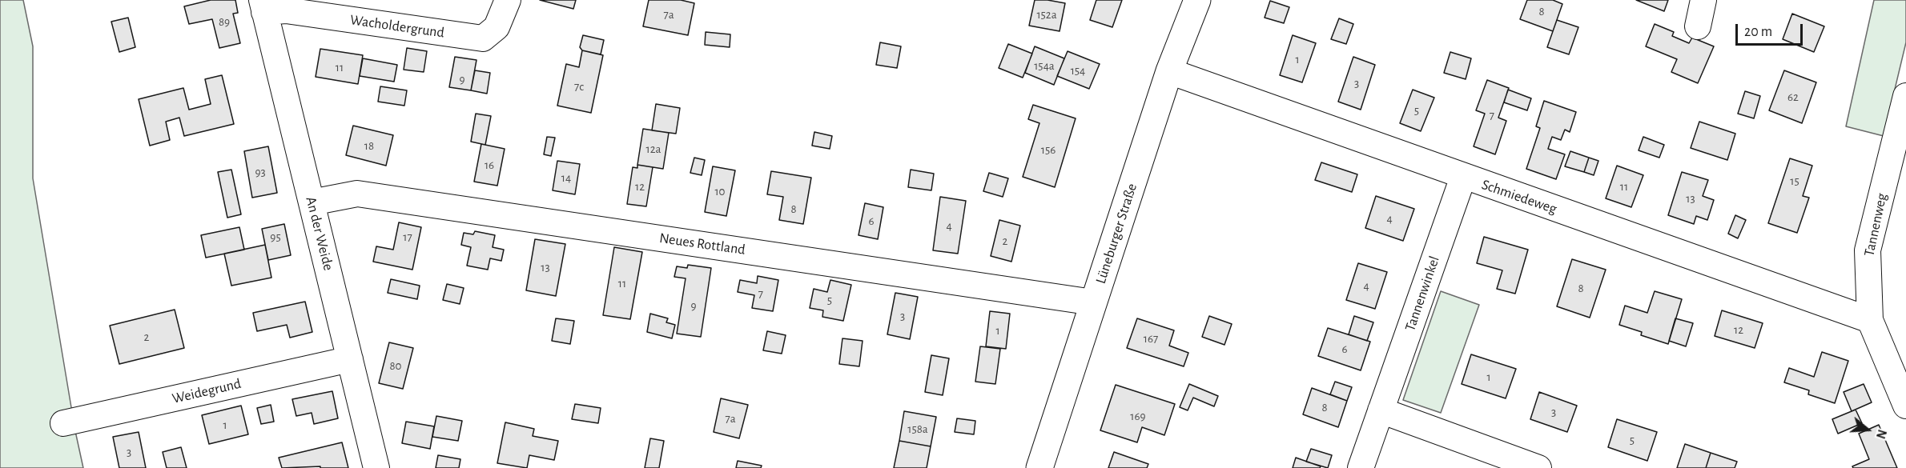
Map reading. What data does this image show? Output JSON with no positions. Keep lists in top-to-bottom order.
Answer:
{
  "streets": {
    "main road": ["Lüneburger Straße"],
    "street": [
      "Wacholdergrund",
      "Schmiedeweg",
      "Tannenweg",
      "An der Weide",
      "Neues Rottland",
      "Tannenwinkel",
      "Weidegrund"
    ]
  },
  "crossings": [
    ["Wacholdergrund", "An der Weide"],
    ["Schmiedeweg", "Tannenweg"],
    ["Schmiedeweg", "Lüneburger Straße"],
    ["Schmiedeweg", "Tannenwinkel"],
    ["An der Weide", "Neues Rottland"],
    ["An der Weide", "Weidegrund"],
    ["Lüneburger Straße", "Neues Rottland"]
  ],
  "house_numbers": [
    "8",
    "7a",
    "152a",
    "89",
    "1",
    "154a",
    "11",
    "154",
    "9",
    "3",
    "7c",
    "62",
    "5",
    "7",
    "18",
    "12a",
    "156",
    "16",
    "93",
    "14",
    "15",
    "12",
    "11",
    "10",
    "13",
    "8",
    "4",
    "6",
    "4",
    "95",
    "17",
    "2",
    "13",
    "11",
    "4",
    "8",
    "7",
    "5",
    "9",
    "3",
    "12",
    "1",
    "2",
    "167",
    "6",
    "80",
    "1",
    "8",
    "3",
    "169",
    "7a",
    "1",
    "158a",
    "5",
    "3"
  ],
  "scale_bar": "20 m",
  "north": "right"
}
